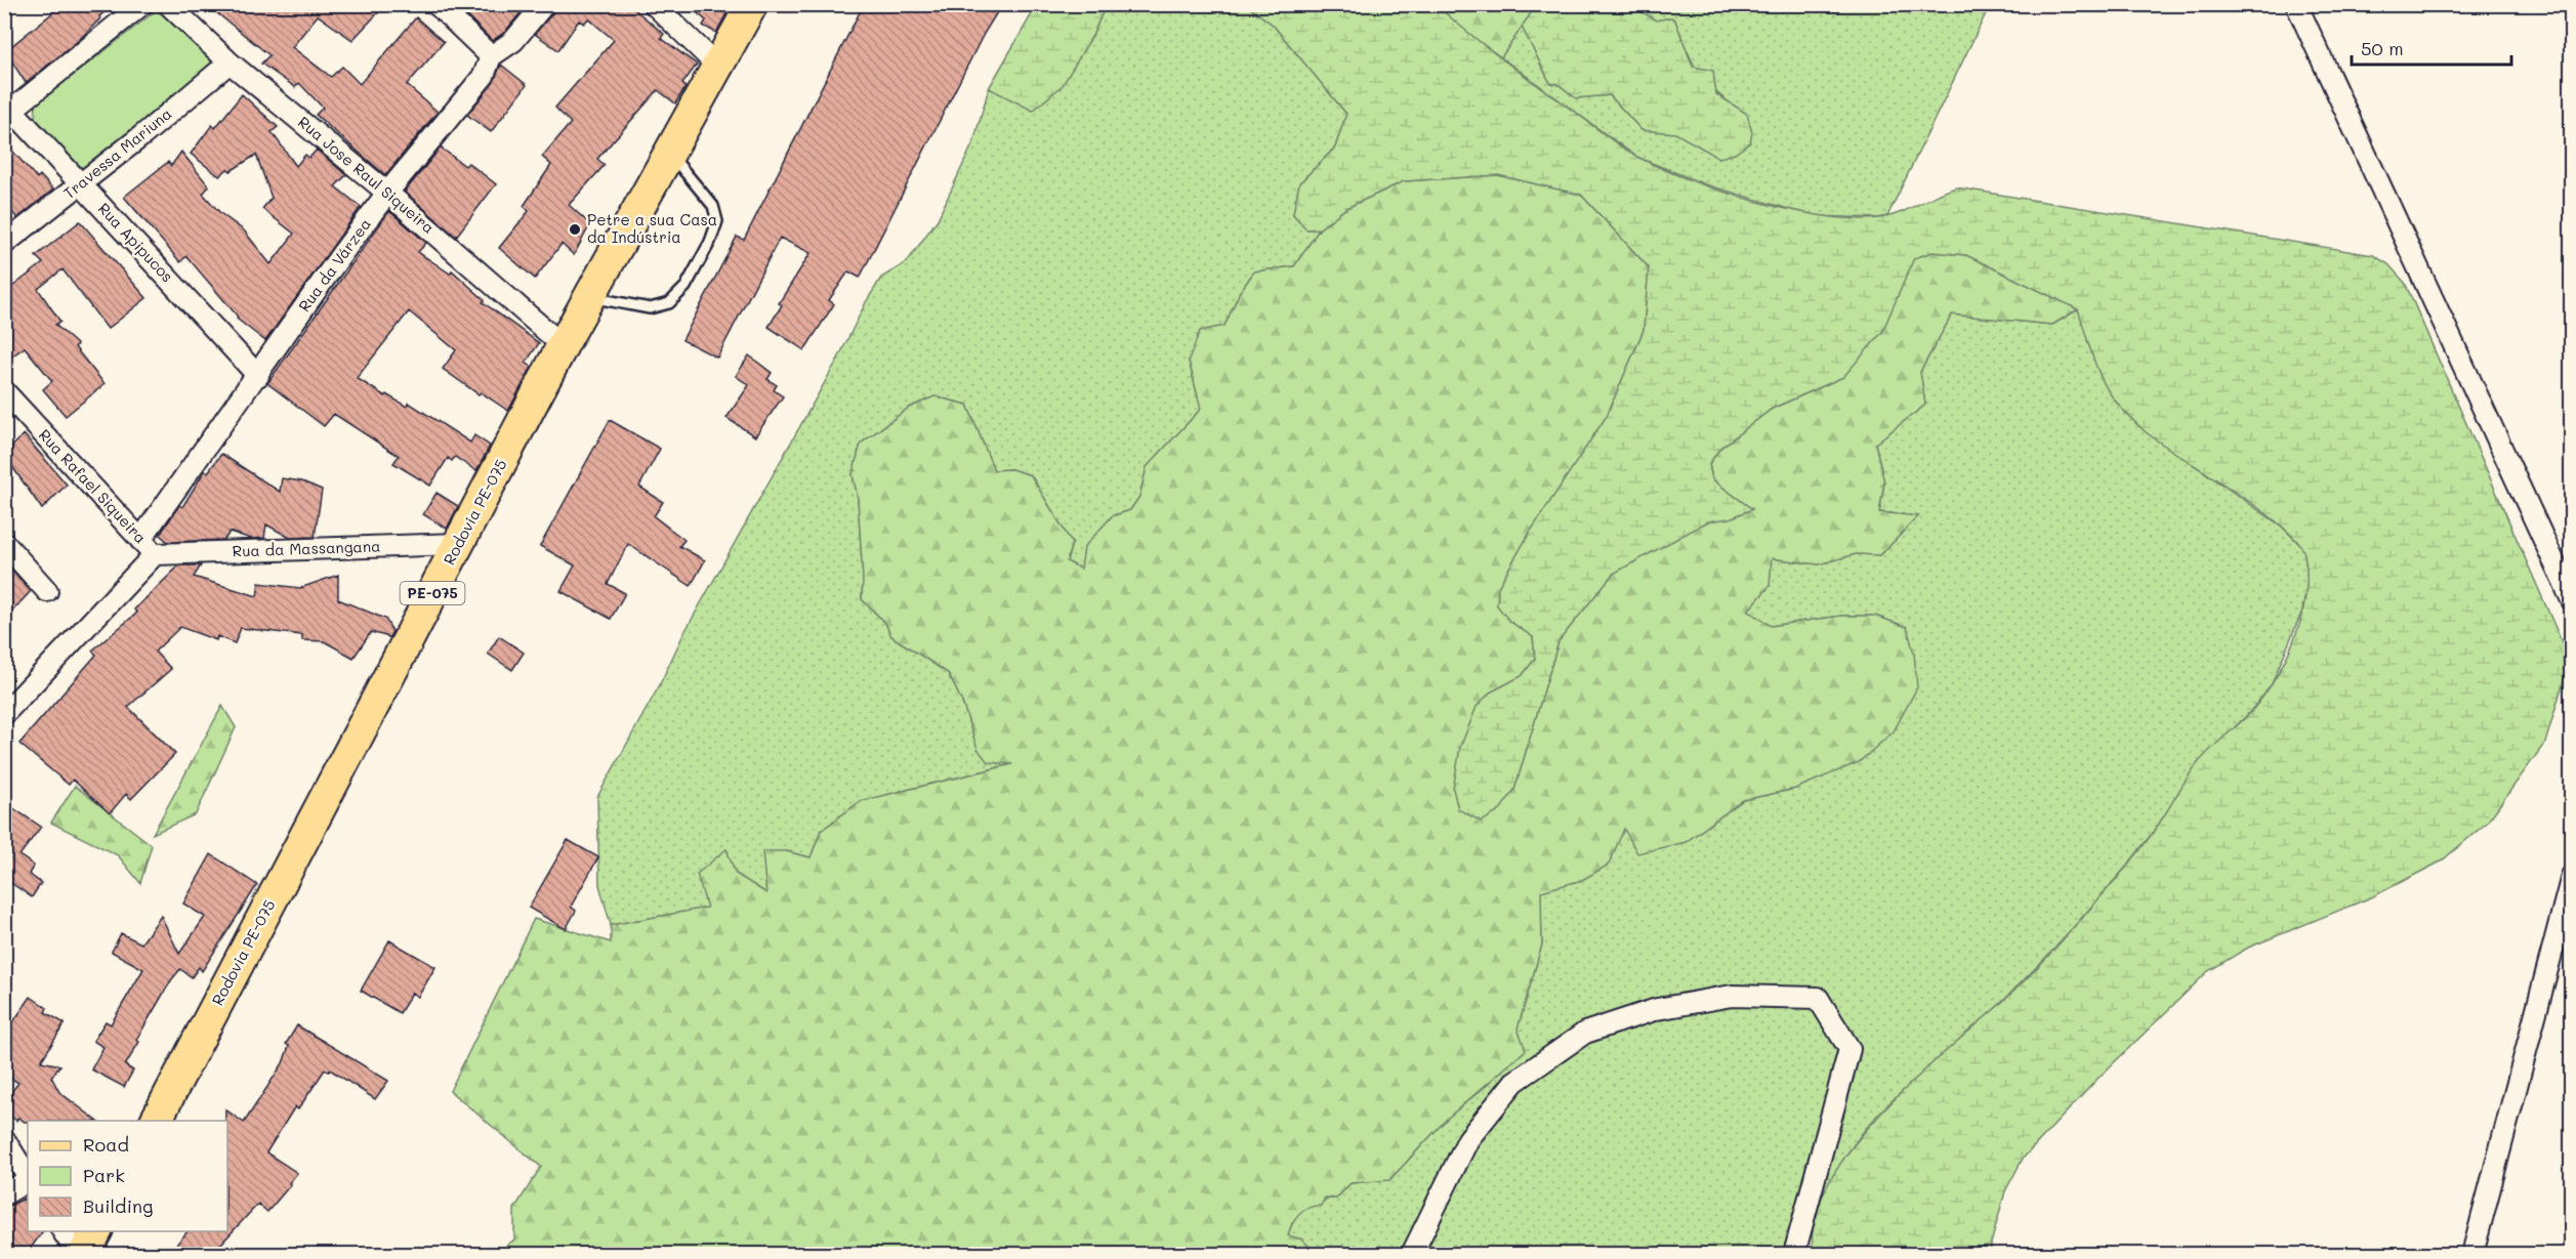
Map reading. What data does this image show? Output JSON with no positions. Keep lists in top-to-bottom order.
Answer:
{
  "streets": {
    "main road": ["Rodovia PE-075", "PE-075"],
    "street": [
      "Travessa Mariuna",
      "Rua Jose Raul Siqueira",
      "Rua Apipucos",
      "Rua da Várzea",
      "Rua Rafael Siqueira",
      "Rua da Massangana"
    ]
  },
  "crossings": [
    ["Travessa Mariuna", "Rua Jose Raul Siqueira"],
    ["Travessa Mariuna", "Rua Apipucos"],
    ["Rua Jose Raul Siqueira", "Rua da Várzea"],
    ["Rua Jose Raul Siqueira", "Rodovia PE-075"],
    ["Rua Apipucos", "Rua da Várzea"],
    ["Rua da Várzea", "Rua Rafael Siqueira"],
    ["Rua Rafael Siqueira", "Rua da Massangana"],
    ["Rodovia PE-075", "Rua da Massangana"]
  ],
  "places": ["Petre a sua Casa da Indústria"],
  "legend": ["Road", "Park", "Building"],
  "scale_bar": "50 m"
}
